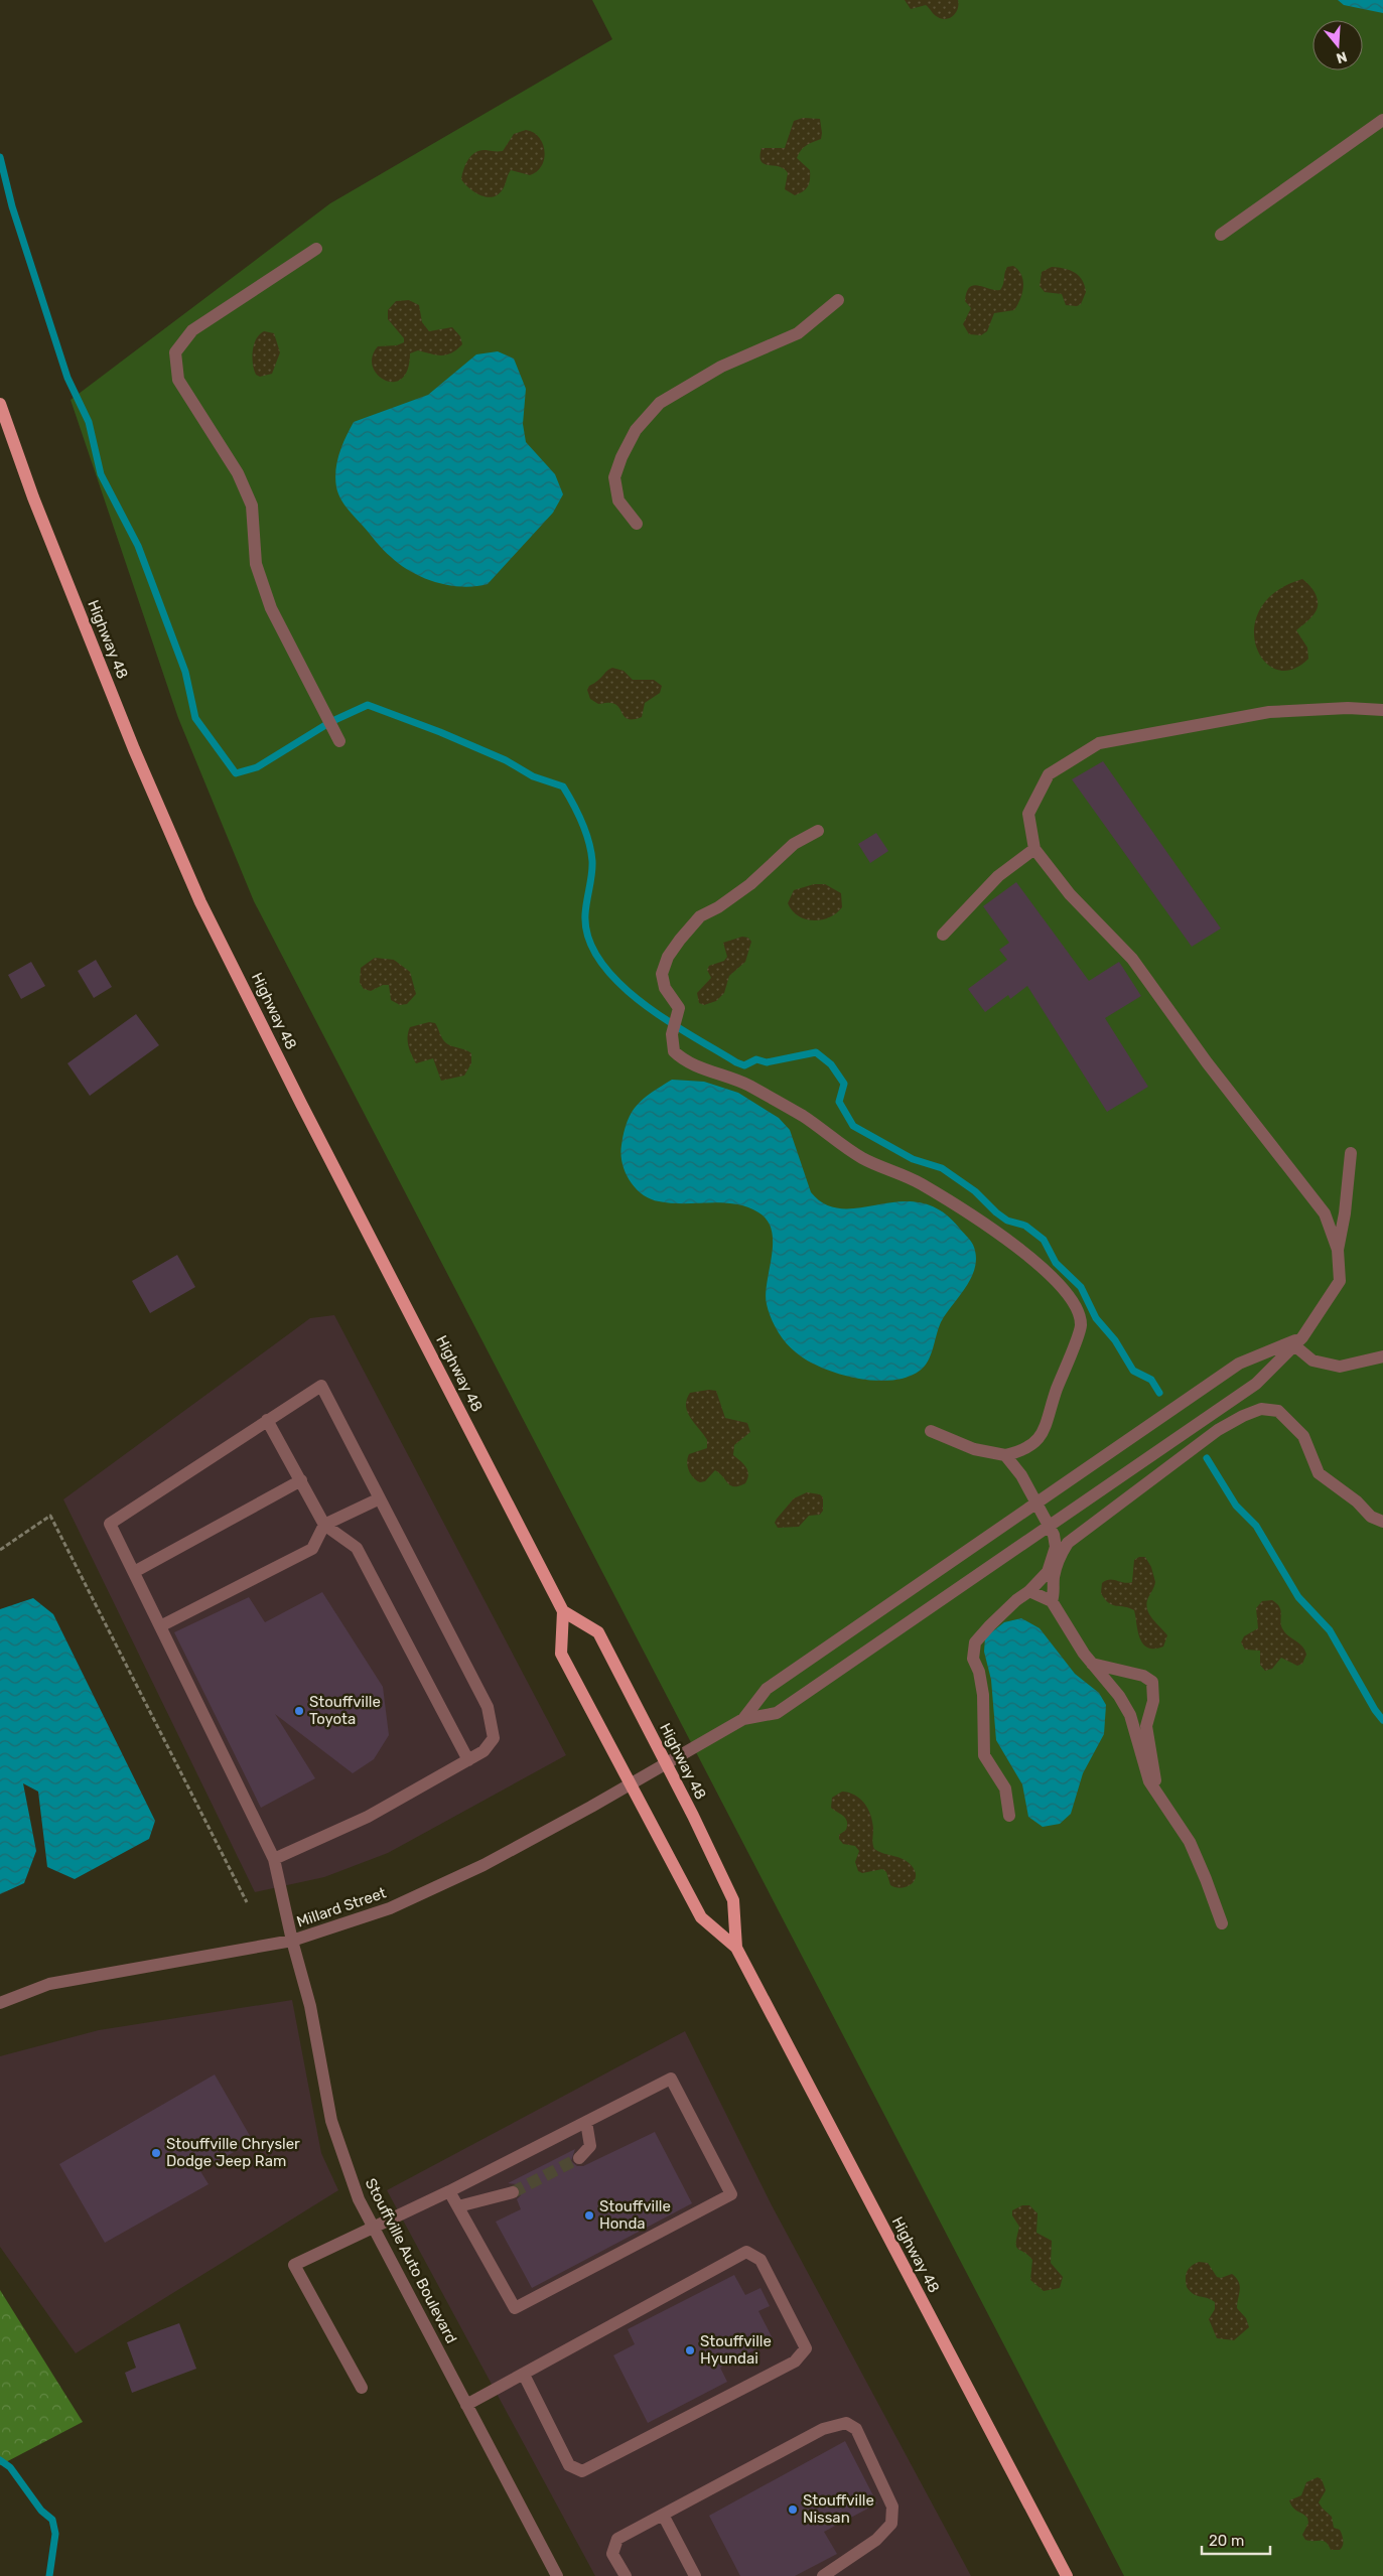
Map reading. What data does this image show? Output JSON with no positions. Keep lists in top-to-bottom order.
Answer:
{
  "streets": {
    "main road": ["Highway 48"],
    "street": ["Millard Street", "Stouffville Auto Boulevard"]
  },
  "crossings": [
    ["Highway 48", "Millard Street"],
    ["Millard Street", "Stouffville Auto Boulevard"]
  ],
  "places": [
    "Stouffville Toyota",
    "Stouffville Chrysler Dodge Jeep Ram",
    "Stouffville Honda",
    "Stouffville Hyundai",
    "Stouffville Nissan"
  ],
  "scale_bar": "20 m",
  "north": "bottom"
}
